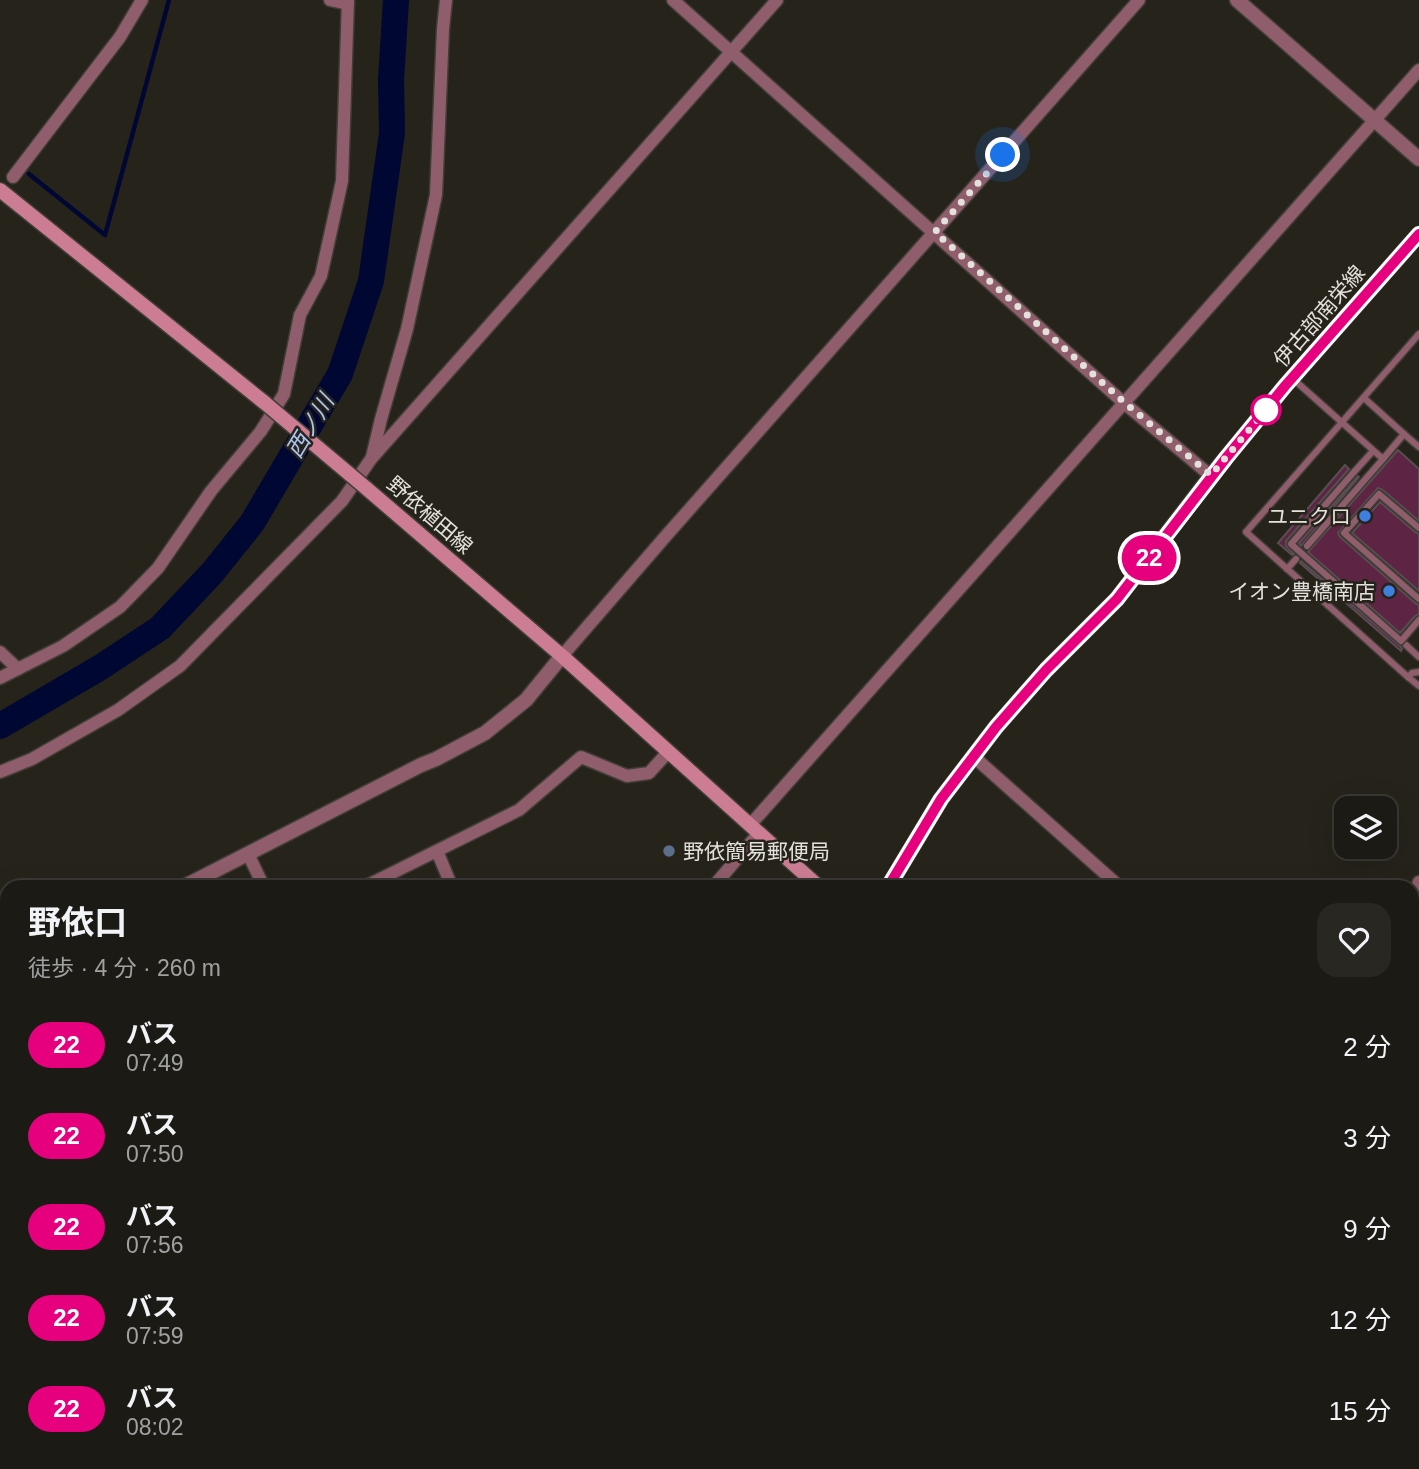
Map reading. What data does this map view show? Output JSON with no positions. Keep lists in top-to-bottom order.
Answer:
{
  "streets": {
    "main road": ["伊古部南栄線", "野依植田線"]
  },
  "water": ["西ノ川"],
  "places": ["ユニクロ", "イオン豊橋南店", "野依簡易郵便局"],
  "lines": ["bus line 22"],
  "page": {
    "on_map": "22",
    "heading": ["野依口", "徒歩 · 4 分 · 260 m"],
    "list": [
      {
        "mark": "22",
        "name": "バス",
        "note": "07:49",
        "value": "2 分"
      },
      {
        "mark": "22",
        "name": "バス",
        "note": "07:50",
        "value": "3 分"
      },
      {
        "mark": "22",
        "name": "バス",
        "note": "07:56",
        "value": "9 分"
      },
      {
        "mark": "22",
        "name": "バス",
        "note": "07:59",
        "value": "12 分"
      },
      {
        "mark": "22",
        "name": "バス",
        "note": "08:02",
        "value": "15 分"
      }
    ]
  }
}
